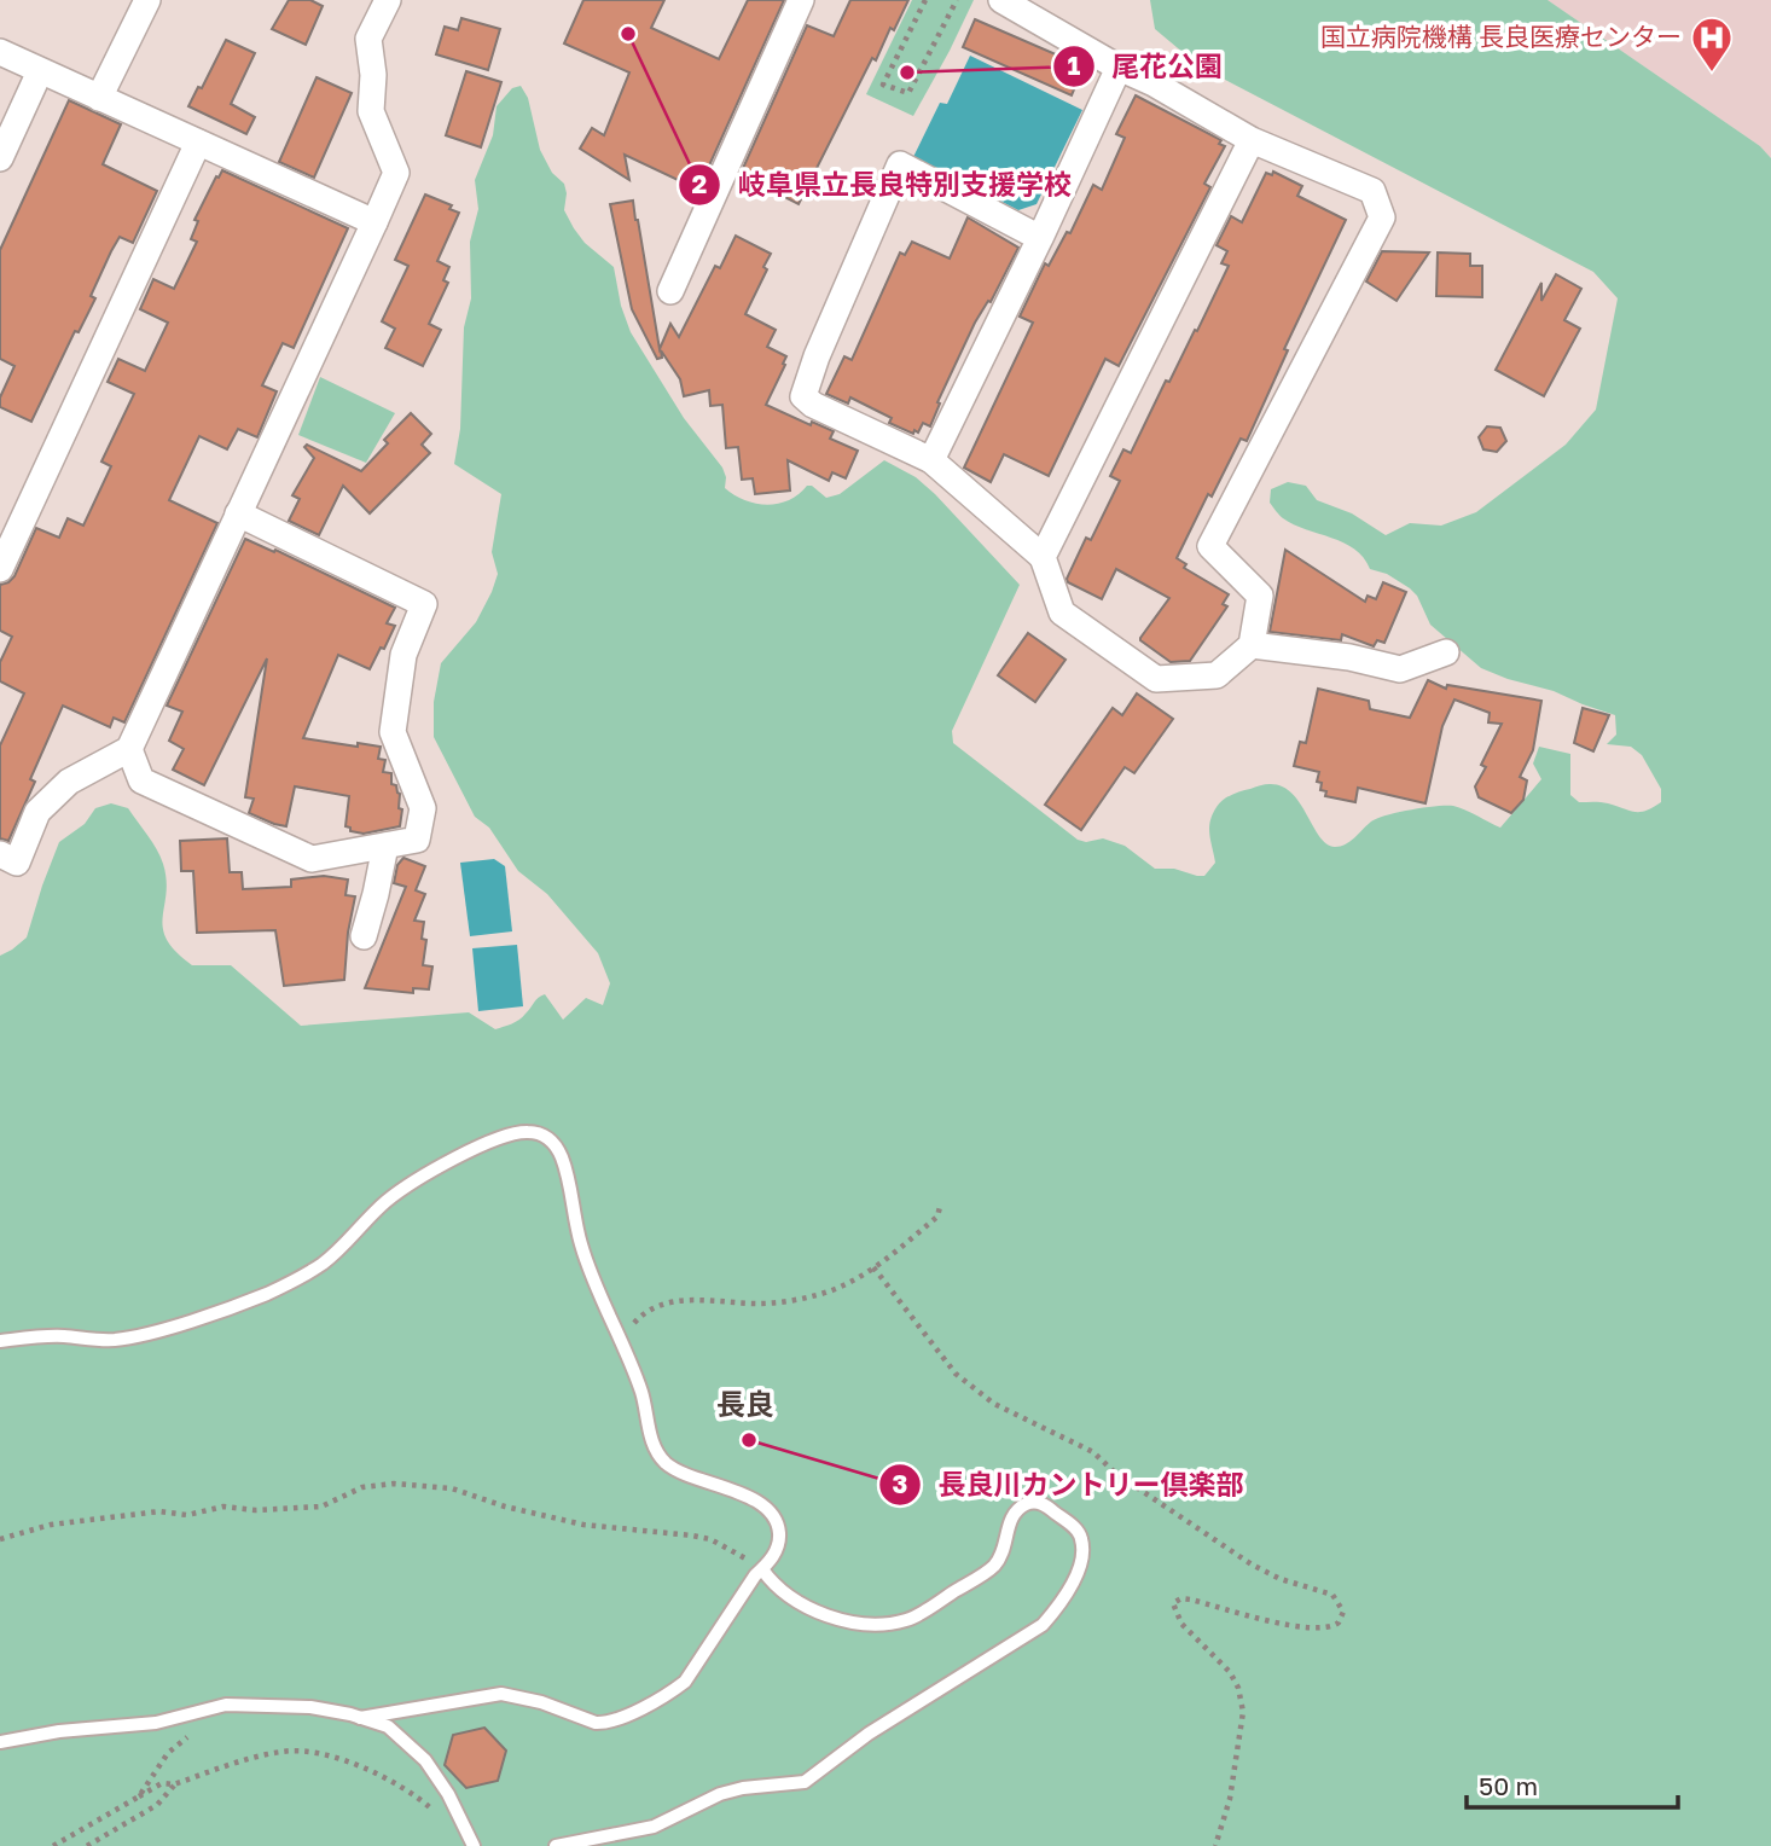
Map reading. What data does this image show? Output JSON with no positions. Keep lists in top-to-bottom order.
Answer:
{
  "districts": ["長良"],
  "places": {
    "other": ["岐阜県立長良特別支援学校", "尾花公園", "長良川カントリー倶楽部"],
    "hospital": ["国立病院機構 長良医療センター"]
  },
  "scale_bar": "50 m"
}
